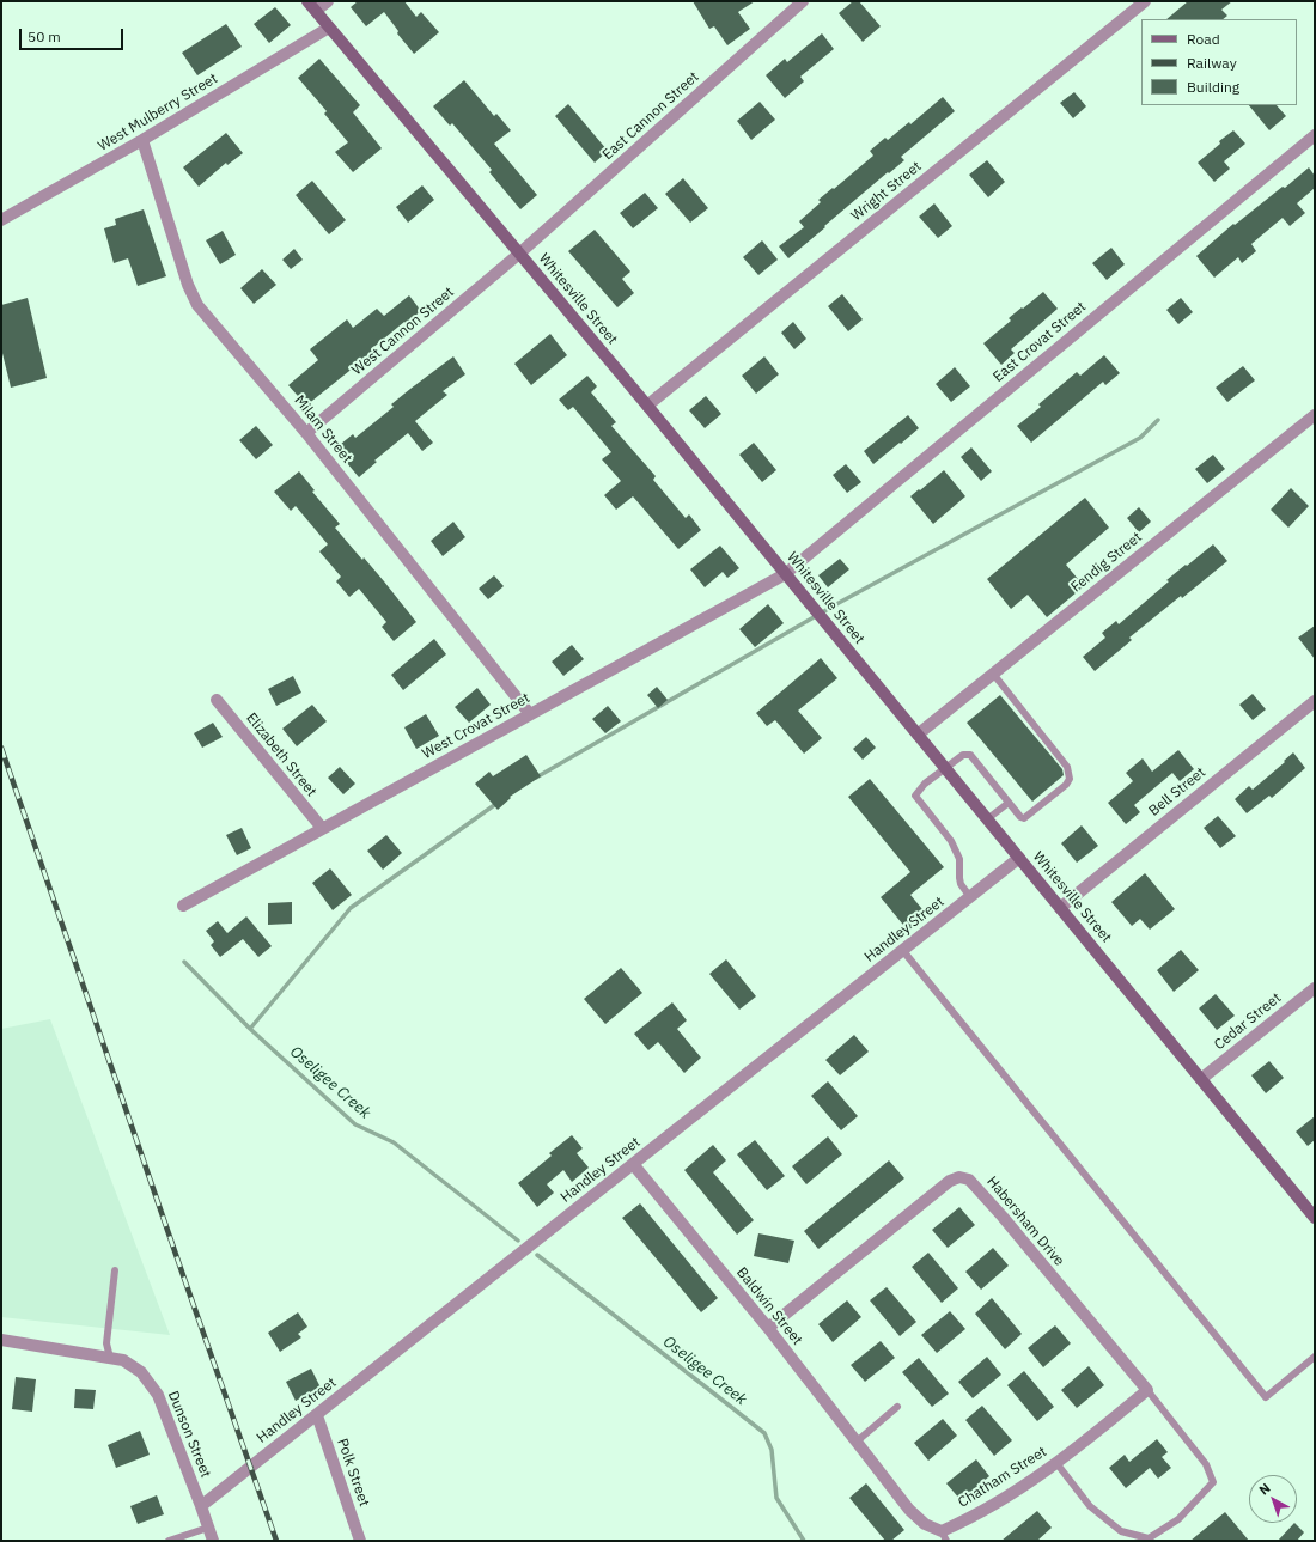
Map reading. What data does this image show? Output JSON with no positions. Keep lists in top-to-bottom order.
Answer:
{
  "streets": {
    "main road": ["Whitesville Street"],
    "street": [
      "West Mulberry Street",
      "East Cannon Street",
      "Wright Street",
      "West Cannon Street",
      "East Crovat Street",
      "Milam Street",
      "Fendig Street",
      "West Crovat Street",
      "Elizabeth Street",
      "Bell Street",
      "Handley Street",
      "Cedar Street",
      "Habersham Drive",
      "Baldwin Street",
      "Dunson Street",
      "Polk Street",
      "Chatham Street"
    ]
  },
  "crossings": [
    ["West Mulberry Street", "Whitesville Street"],
    ["West Mulberry Street", "Milam Street"],
    ["East Cannon Street", "Whitesville Street"],
    ["East Cannon Street", "West Cannon Street"],
    ["Wright Street", "Whitesville Street"],
    ["Whitesville Street", "West Cannon Street"],
    ["Whitesville Street", "East Crovat Street"],
    ["Whitesville Street", "Fendig Street"],
    ["Whitesville Street", "West Crovat Street"],
    ["Whitesville Street", "Bell Street"],
    ["Whitesville Street", "Handley Street"],
    ["Whitesville Street", "Cedar Street"],
    ["West Cannon Street", "Milam Street"],
    ["East Crovat Street", "West Crovat Street"],
    ["Milam Street", "West Crovat Street"],
    ["West Crovat Street", "Elizabeth Street"],
    ["Handley Street", "Baldwin Street"],
    ["Handley Street", "Dunson Street"],
    ["Handley Street", "Polk Street"],
    ["Habersham Drive", "Baldwin Street"],
    ["Habersham Drive", "Chatham Street"],
    ["Baldwin Street", "Chatham Street"]
  ],
  "water": ["Oseligee Creek"],
  "legend": ["Road", "Railway", "Building"],
  "scale_bar": "50 m",
  "north": "top left"
}
